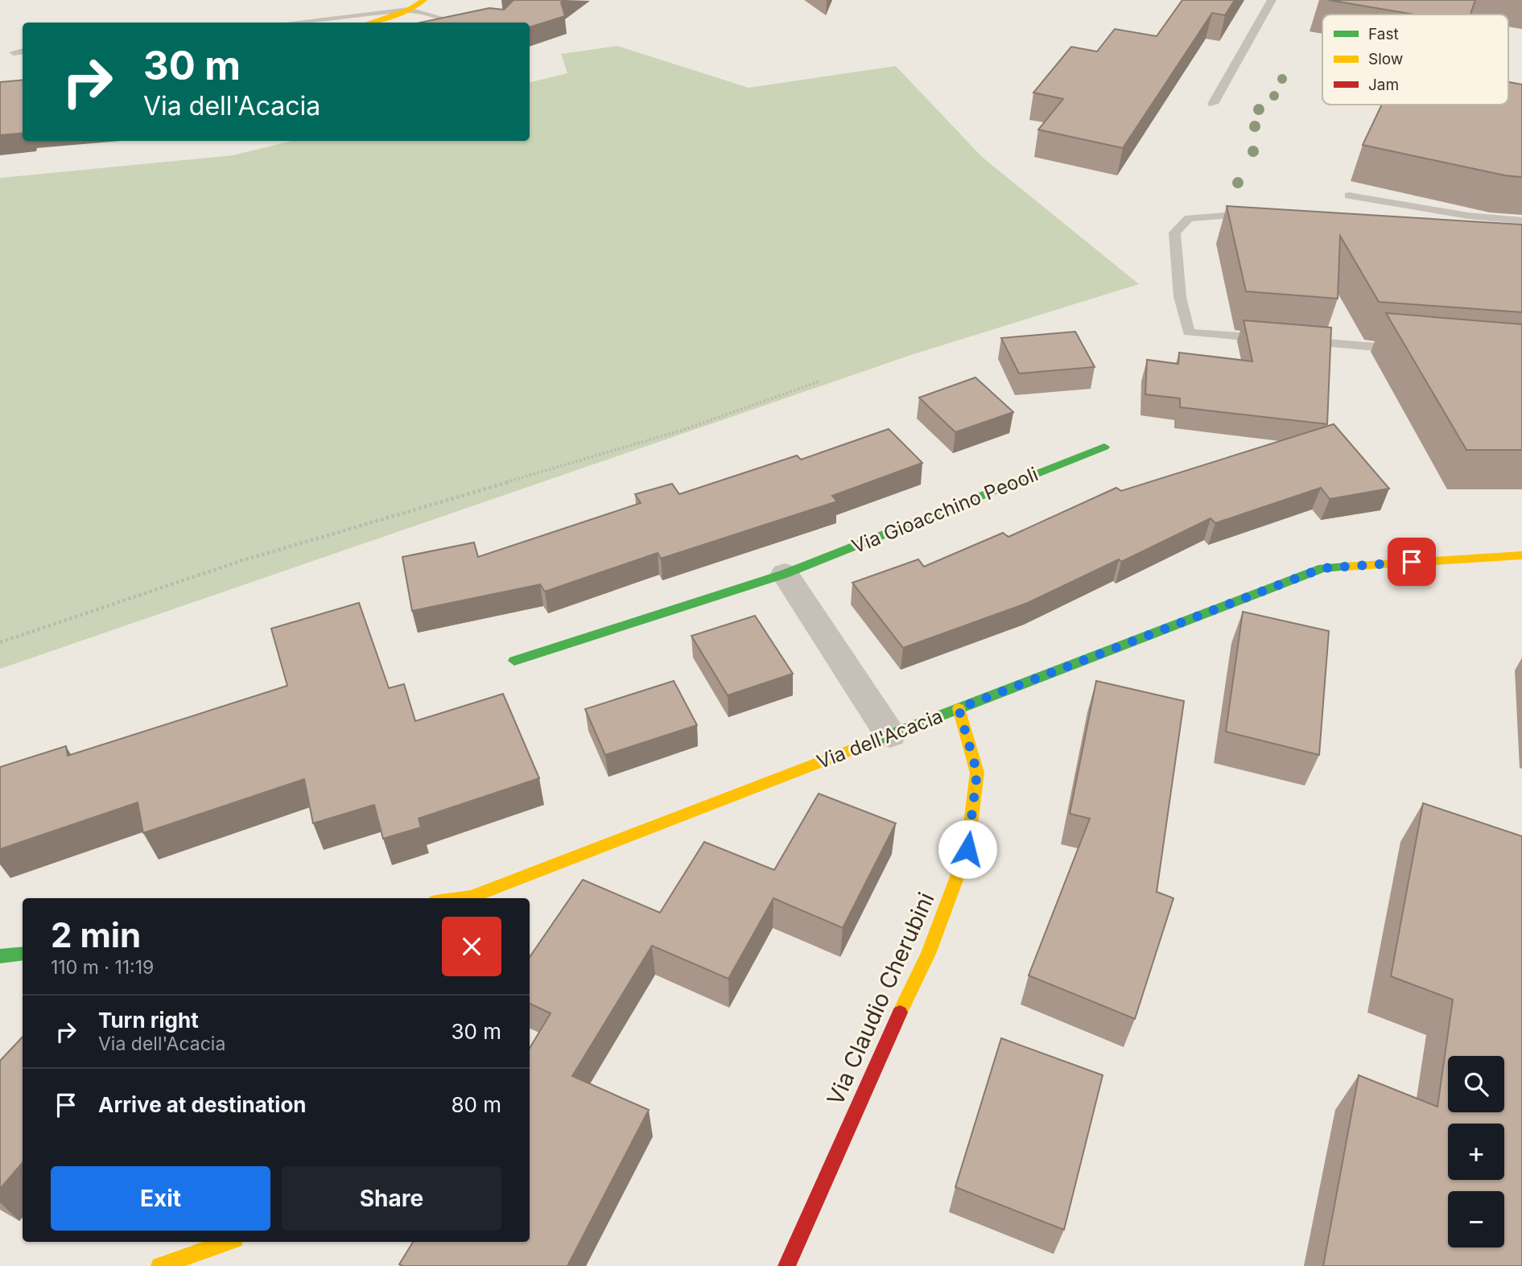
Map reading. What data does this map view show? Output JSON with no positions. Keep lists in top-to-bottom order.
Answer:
{
  "streets": {
    "street": ["Via Gioacchino Peooli", "Via dell'Acacia", "Via Claudio Cherubini"]
  },
  "crossings": [
    ["Via dell'Acacia", "Via Claudio Cherubini"]
  ],
  "legend": ["Fast", "Slow", "Jam"],
  "page": {
    "turn": ["30 m", "Via dell'Acacia"],
    "heading": ["2 min", "110 m · 11:19"],
    "list": [
      {
        "name": "Turn right",
        "note": "Via dell'Acacia",
        "value": "30 m"
      },
      {
        "name": "Arrive at destination",
        "value": "80 m"
      }
    ],
    "map_buttons": ["+", "−"],
    "buttons": ["Exit", "Share"]
  }
}
